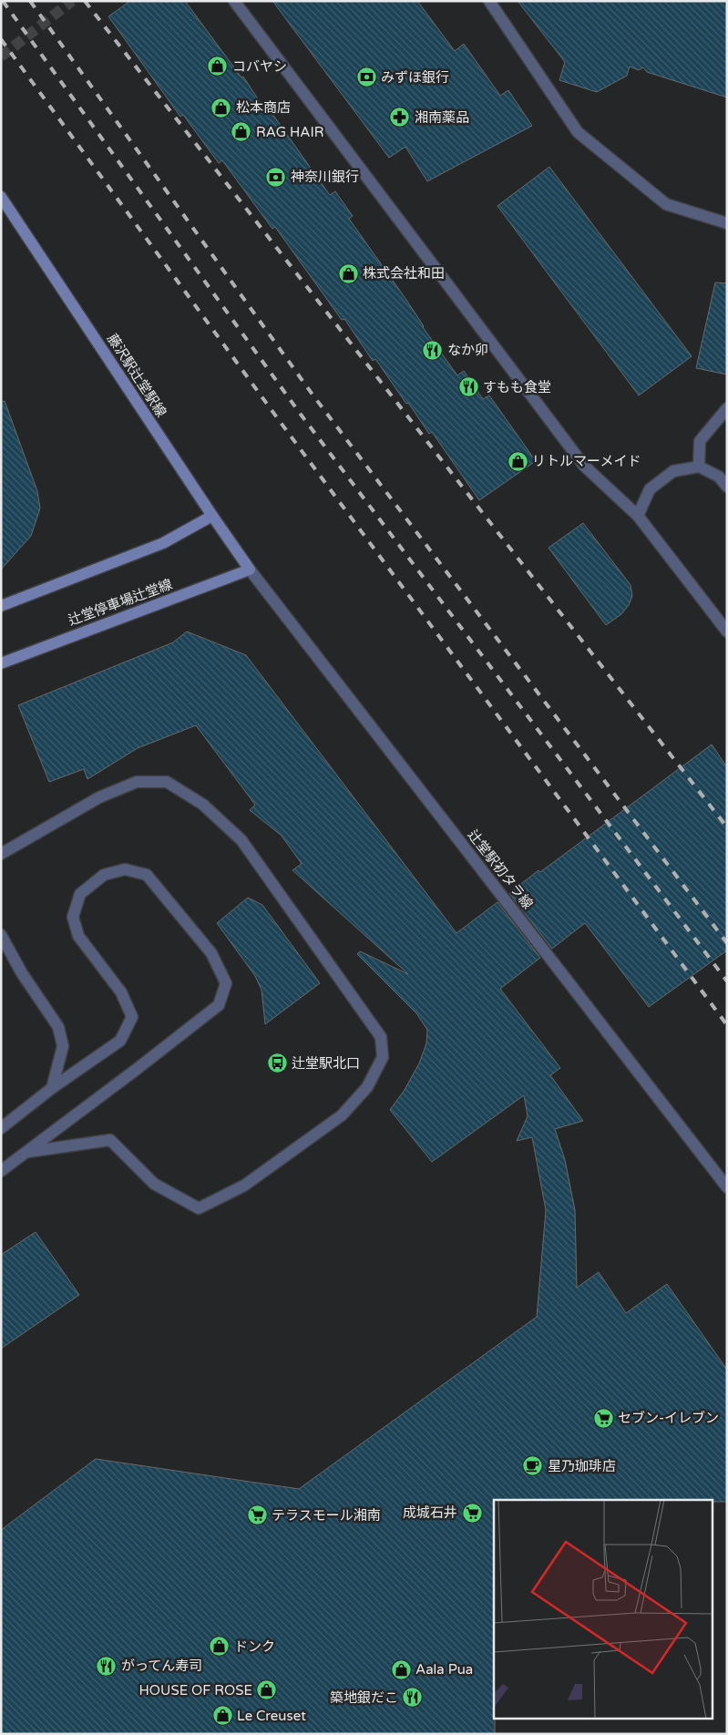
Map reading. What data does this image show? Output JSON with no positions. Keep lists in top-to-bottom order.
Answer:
{
  "streets": {
    "main road": ["藤沢駅辻堂駅線", "辻堂停車場辻堂線"],
    "street": ["辻堂駅初タラ線"]
  },
  "crossings": [
    ["藤沢駅辻堂駅線", "辻堂停車場辻堂線"],
    ["藤沢駅辻堂駅線", "辻堂駅初タラ線"],
    ["辻堂停車場辻堂線", "辻堂駅初タラ線"]
  ],
  "places": {
    "shop": [
      "コバヤシ",
      "松本商店",
      "RAG HAIR",
      "株式会社和田",
      "リトルマーメイド",
      "ドンク",
      "Aala Pua",
      "HOUSE OF ROSE",
      "Le Creuset"
    ],
    "bank": ["みずほ銀行", "神奈川銀行"],
    "pharmacy": ["湘南薬品"],
    "restaurant": [
      "なか卯",
      "すもも食堂",
      "がってん寿司",
      "築地銀だこ"
    ],
    "bus stop": ["辻堂駅北口"],
    "supermarket": ["セブン-イレブン", "成城石井", "テラスモール湘南"],
    "cafe": ["星乃珈琲店"]
  }
}
